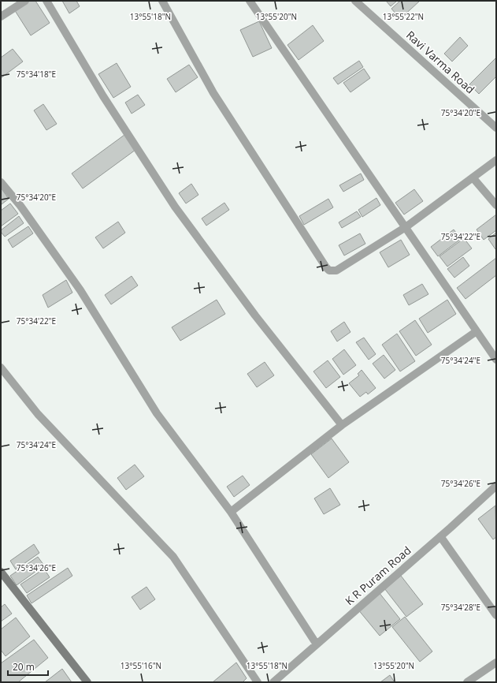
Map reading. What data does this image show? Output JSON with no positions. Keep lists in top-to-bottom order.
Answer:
{
  "streets": {
    "street": ["Ravi Varma Road", "K R Puram Road"]
  },
  "scale_bar": "20 m",
  "coordinates": [
    "13°55'18\"N",
    "13°55'20\"N",
    "13°55'22\"N",
    "75°34'18\"E",
    "75°34'20\"E",
    "75°34'22\"E",
    "75°34'24\"E",
    "75°34'26\"E",
    "75°34'28\"E",
    "13°55'16\"N"
  ]
}
